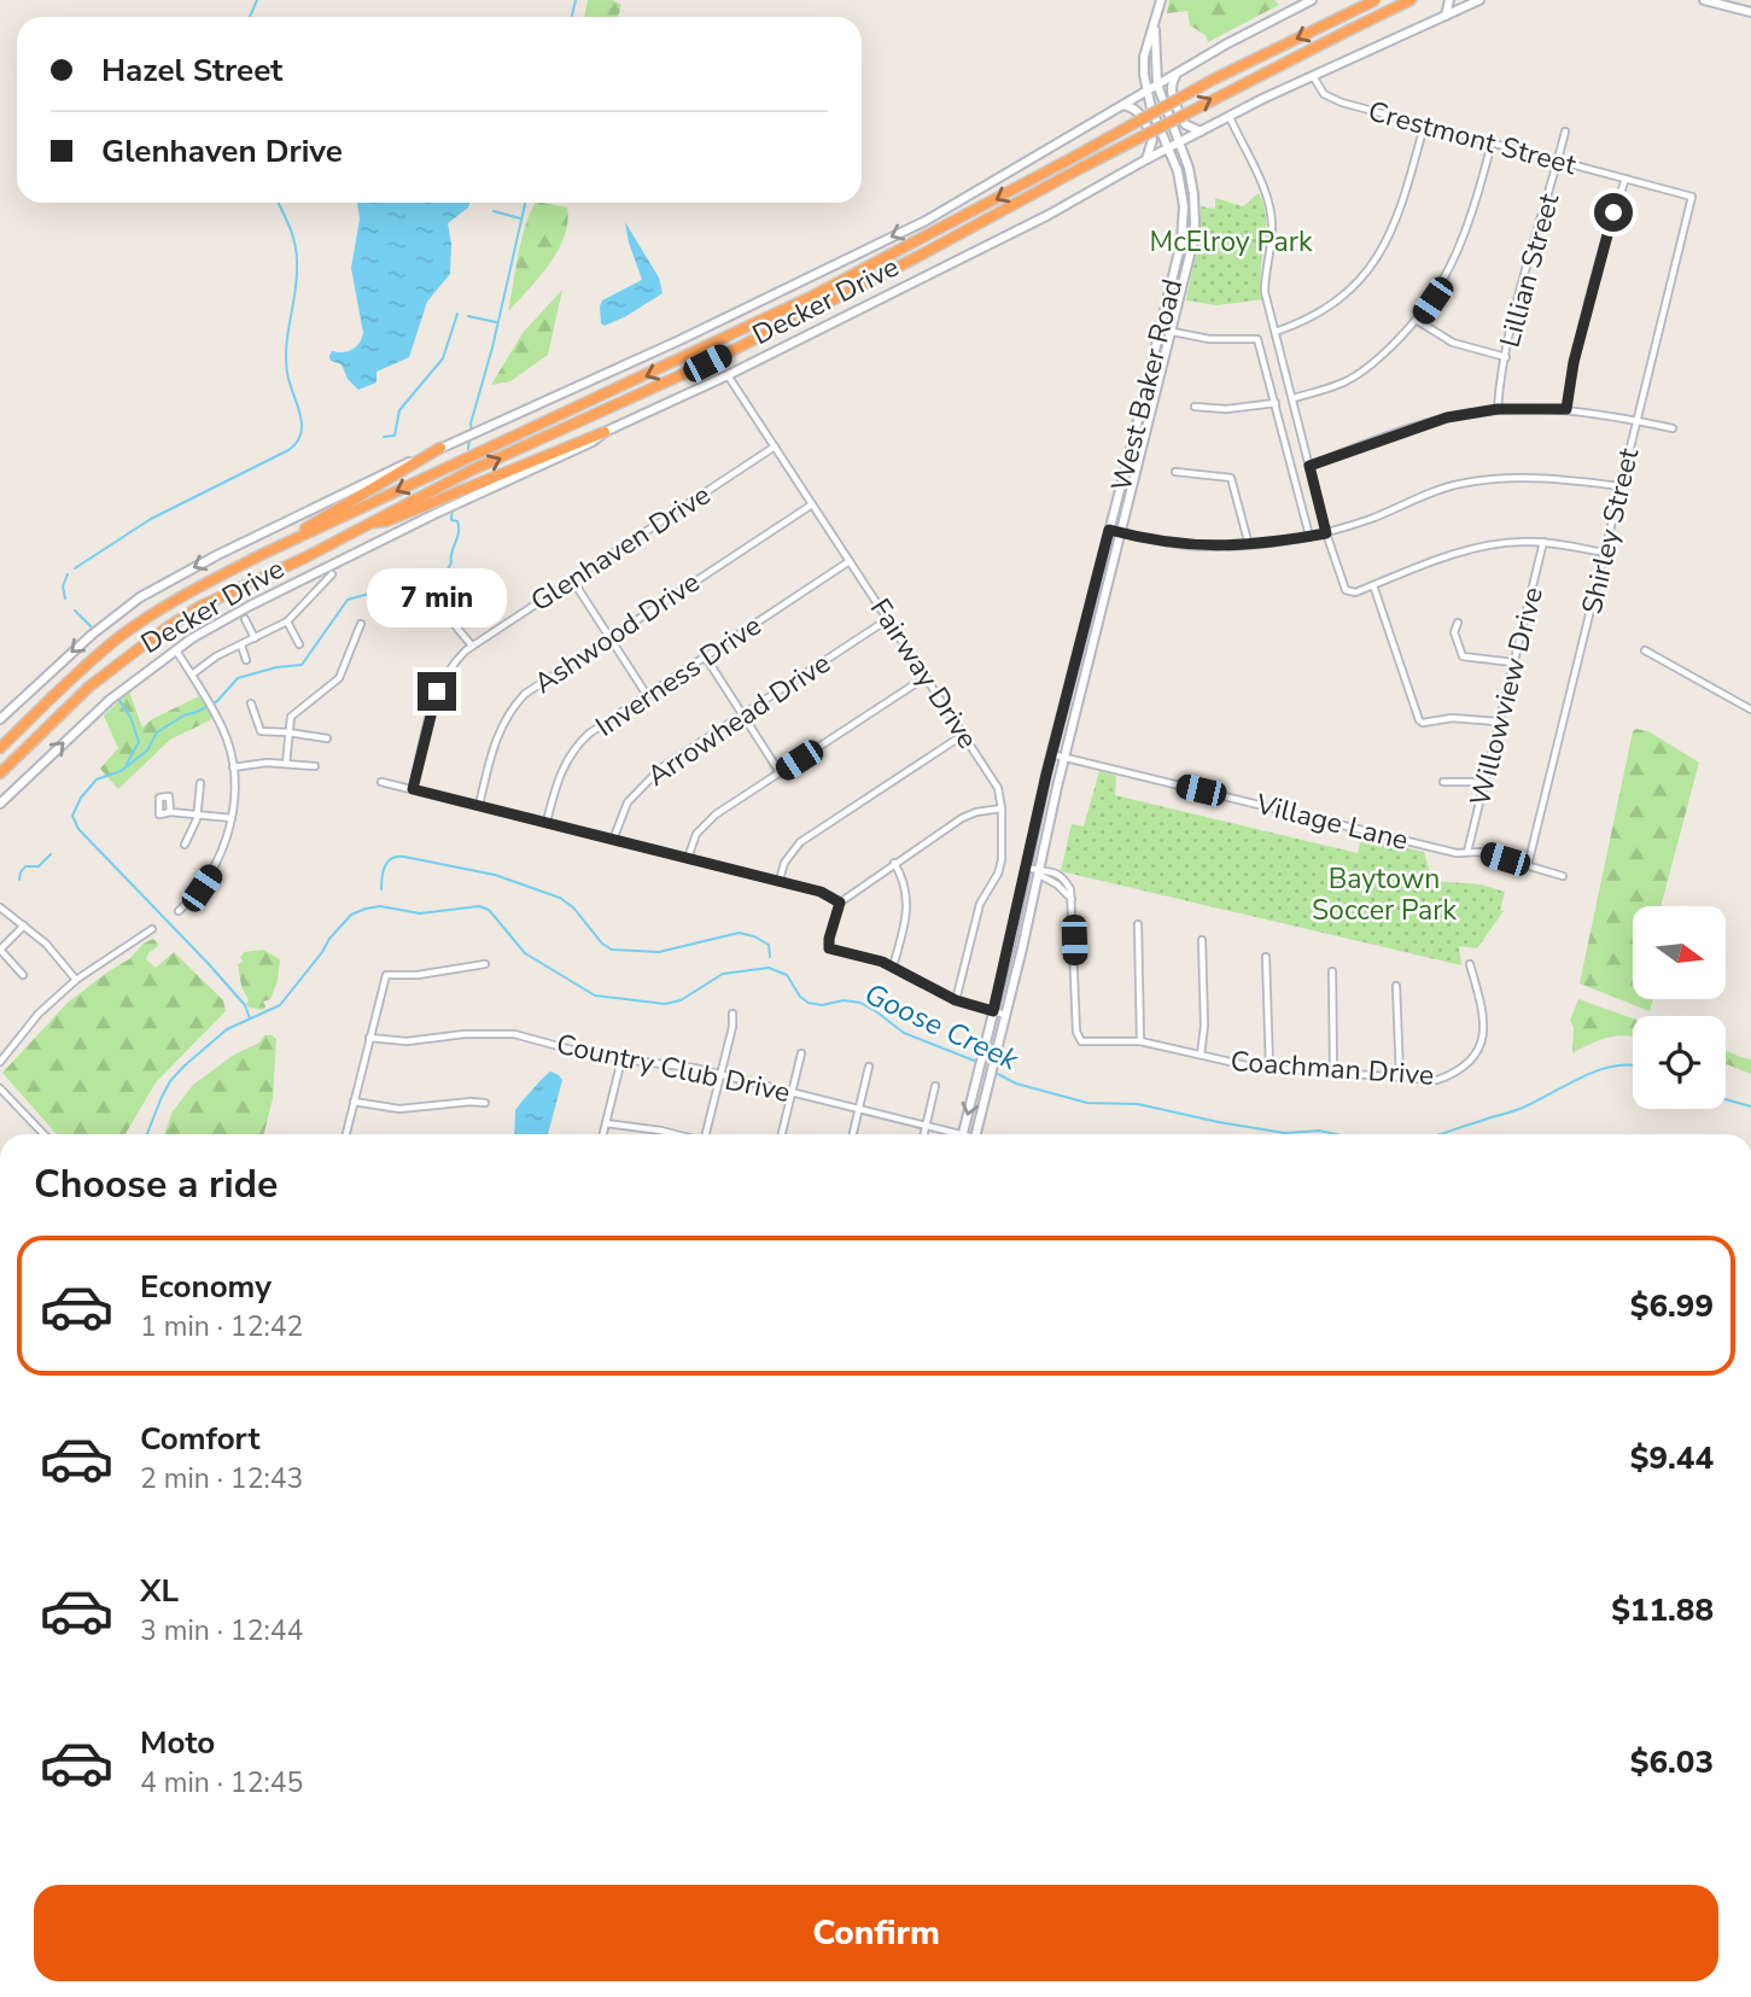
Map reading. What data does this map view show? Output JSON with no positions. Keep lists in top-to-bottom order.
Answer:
{
  "streets": {
    "highway": ["Decker Drive"],
    "main road": ["West Baker Road"],
    "street": [
      "Crestmont Street",
      "Lillian Street",
      "Shirley Street",
      "Glenhaven Drive",
      "Ashwood Drive",
      "Fairway Drive",
      "Inverness Drive",
      "Willowview Drive",
      "Arrowhead Drive",
      "Village Lane",
      "Country Club Drive",
      "Coachman Drive"
    ]
  },
  "crossings": [
    ["Crestmont Street", "Lillian Street"],
    ["Crestmont Street", "Decker Drive"],
    ["Crestmont Street", "Shirley Street"],
    ["Decker Drive", "West Baker Road"],
    ["Decker Drive", "Fairway Drive"],
    ["West Baker Road", "Village Lane"],
    ["West Baker Road", "Coachman Drive"],
    ["Shirley Street", "Village Lane"],
    ["Glenhaven Drive", "Fairway Drive"],
    ["Ashwood Drive", "Fairway Drive"],
    ["Fairway Drive", "Inverness Drive"],
    ["Fairway Drive", "Arrowhead Drive"],
    ["Willowview Drive", "Village Lane"]
  ],
  "water": ["Goose Creek"],
  "parks": ["McElroy Park", "Baytown Soccer Park"],
  "north": "right",
  "page": {
    "banner": ["Hazel Street", "Glenhaven Drive"],
    "bubble": "7 min",
    "heading": "Choose a ride",
    "list": [
      {
        "name": "Economy",
        "note": "1 min · 12:42",
        "value": "$6.99"
      },
      {
        "name": "Comfort",
        "note": "2 min · 12:43",
        "value": "$9.44"
      },
      {
        "name": "XL",
        "note": "3 min · 12:44",
        "value": "$11.88"
      },
      {
        "name": "Moto",
        "note": "4 min · 12:45",
        "value": "$6.03"
      }
    ],
    "buttons": "Confirm"
  }
}
